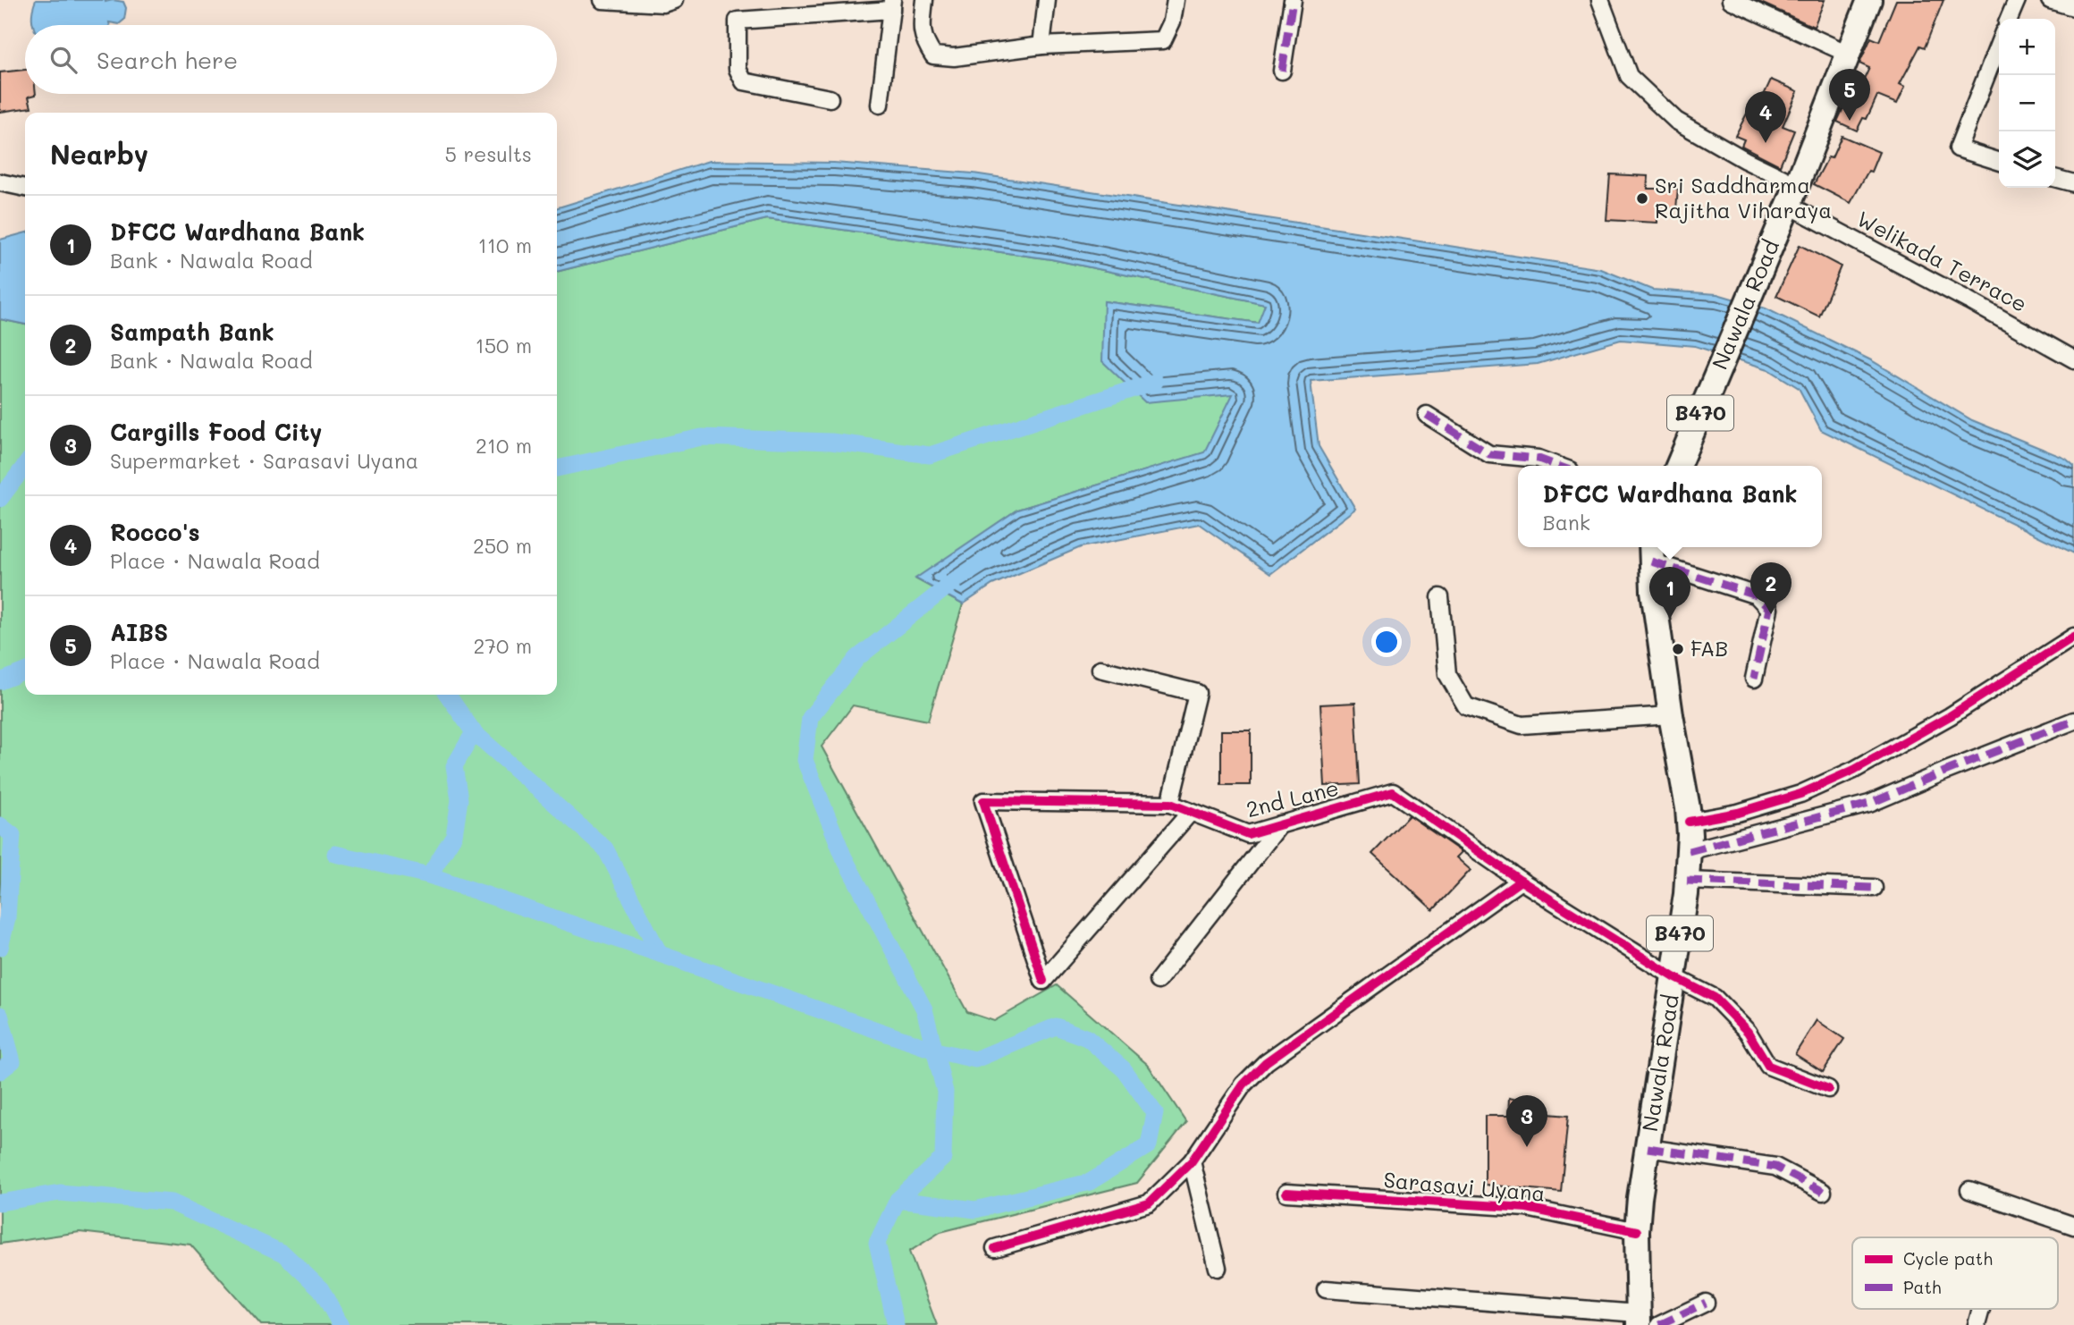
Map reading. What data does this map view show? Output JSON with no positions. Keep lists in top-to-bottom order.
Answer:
{
  "streets": {
    "main road": ["Nawala Road", "B470"],
    "street": ["Welikada Terrace", "2nd Lane", "Sarasavi Uyana"]
  },
  "crossings": [
    ["Welikada Terrace", "Nawala Road"],
    ["Nawala Road", "2nd Lane"],
    ["Nawala Road", "Sarasavi Uyana"]
  ],
  "places": ["Sri Saddharma Rajitha Viharaya", "FAB"],
  "legend": ["Cycle path", "Path"],
  "page": {
    "map_buttons": ["+", "−"],
    "search": "Search here",
    "pins": [
      "5",
      "4",
      "2",
      "1",
      "3"
    ],
    "heading": ["Nearby", "5 results"],
    "list": [
      {
        "mark": "1",
        "name": "DFCC Wardhana Bank",
        "note": "Bank · Nawala Road",
        "value": "110 m"
      },
      {
        "mark": "2",
        "name": "Sampath Bank",
        "note": "Bank · Nawala Road",
        "value": "150 m"
      },
      {
        "mark": "3",
        "name": "Cargills Food City",
        "note": "Supermarket · Sarasavi Uyana",
        "value": "210 m"
      },
      {
        "mark": "4",
        "name": "Rocco's",
        "note": "Place · Nawala Road",
        "value": "250 m"
      },
      {
        "mark": "5",
        "name": "AIBS",
        "note": "Place · Nawala Road",
        "value": "270 m"
      }
    ],
    "popup": ["DFCC Wardhana Bank", "Bank"]
  }
}
